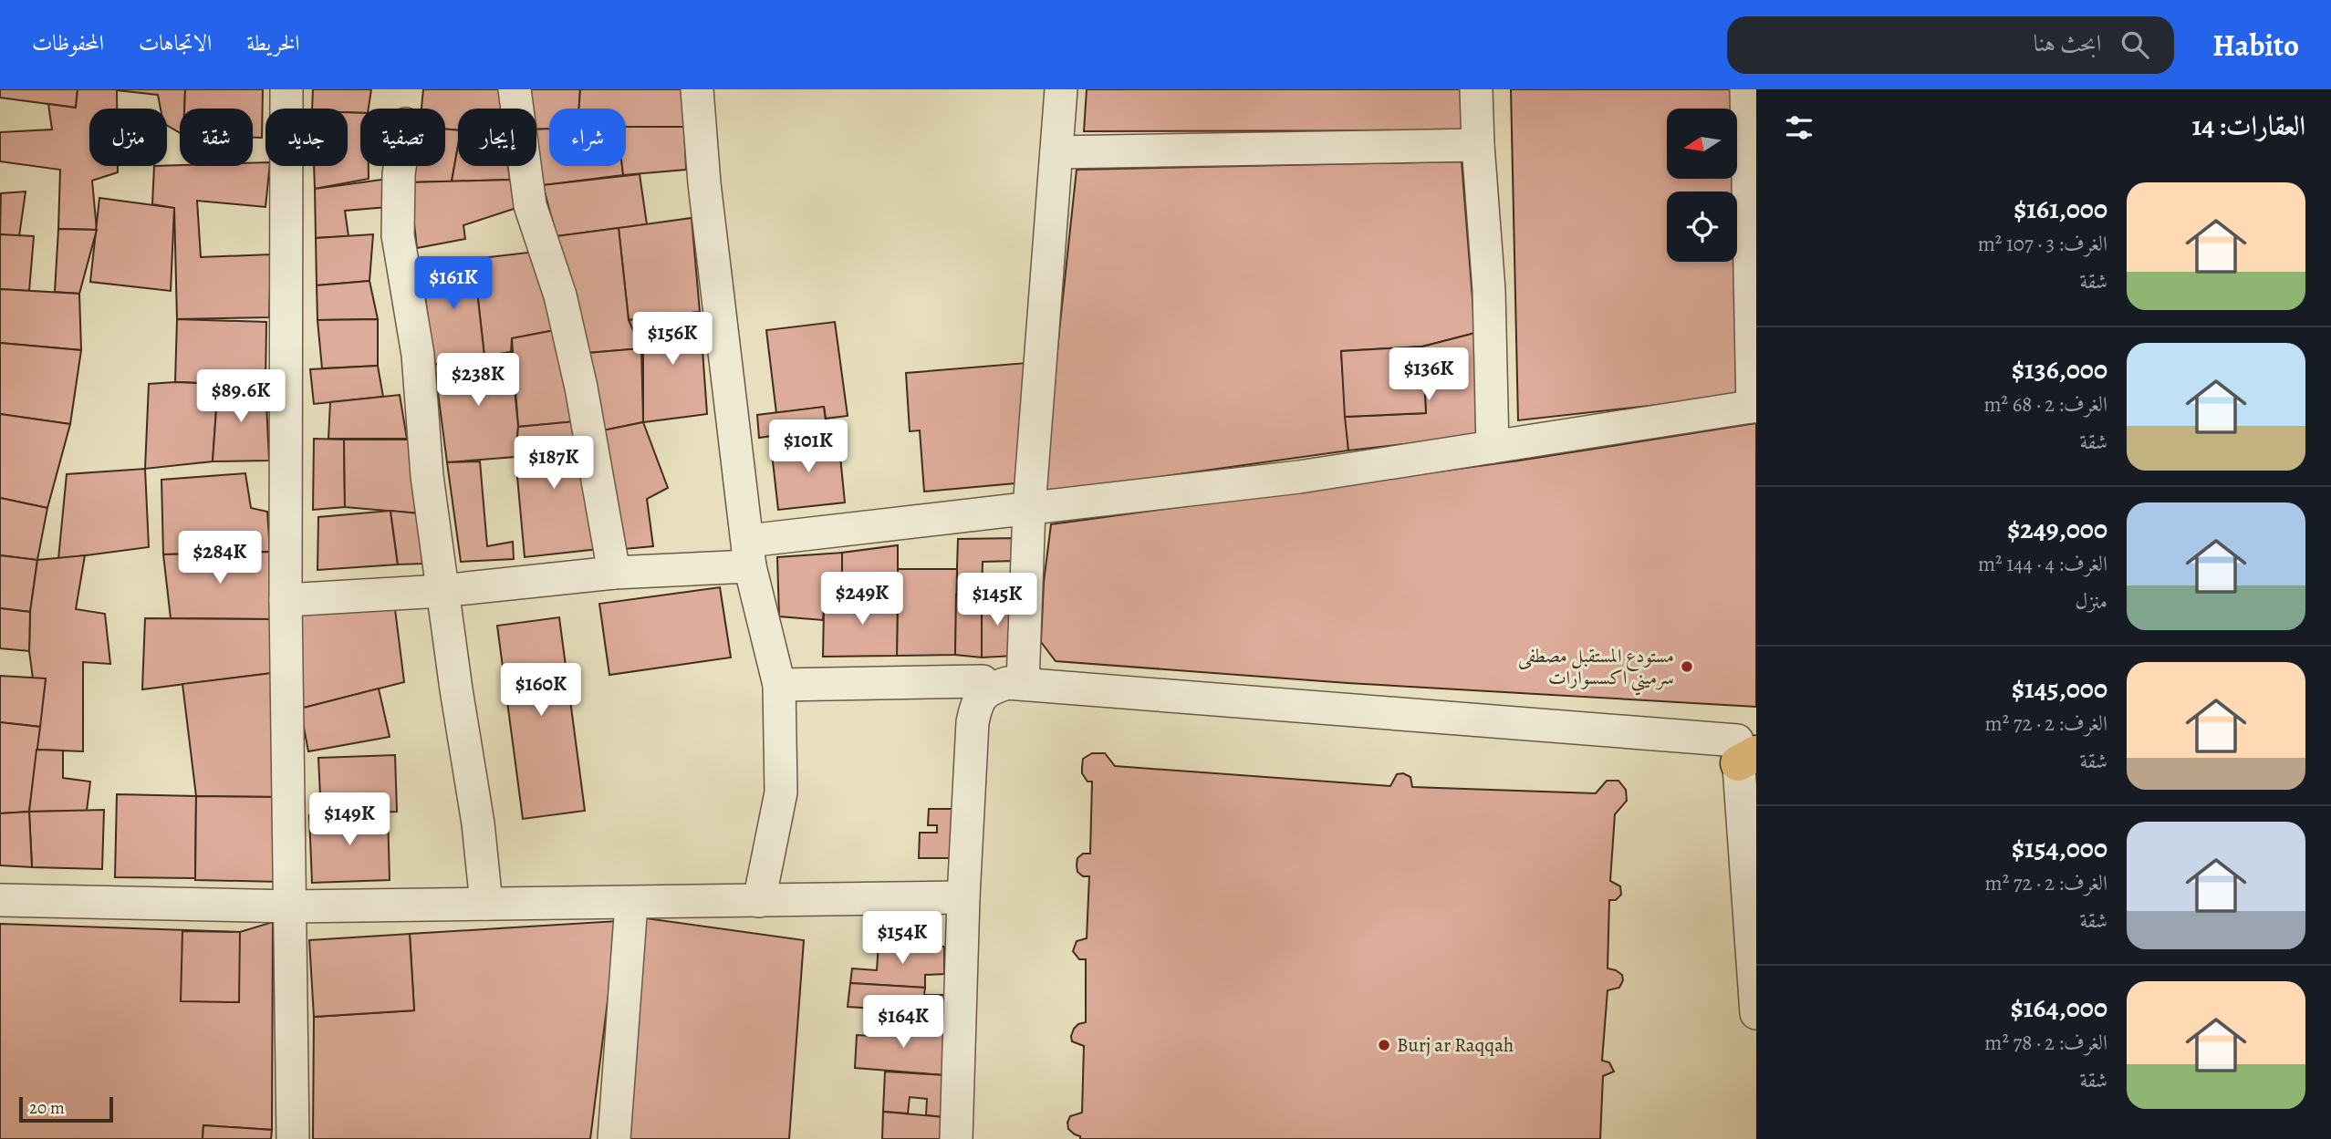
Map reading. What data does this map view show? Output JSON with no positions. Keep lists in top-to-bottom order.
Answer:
{
  "places": ["مستودع المستقبل مصطفى سرميني اكسسوارات", "Burj ar Raqqah"],
  "scale_bar": "20 m",
  "north": "left",
  "page": {
    "header": "Habito",
    "search": "ابحث هنا",
    "nav": ["الخريطة", "الاتجاهات", "المحفوظات"],
    "heading": "العقارات: 14",
    "chip": [
      "شراء",
      "إيجار",
      "تصفية",
      "جديد",
      "شقة",
      "منزل"
    ],
    "list": [
      {
        "name": "$161,000",
        "note": "الغرف: 3 · 107 m² · شقة"
      },
      {
        "name": "$136,000",
        "note": "الغرف: 2 · 68 m² · شقة"
      },
      {
        "name": "$249,000",
        "note": "الغرف: 4 · 144 m² · منزل"
      },
      {
        "name": "$145,000",
        "note": "الغرف: 2 · 72 m² · شقة"
      },
      {
        "name": "$154,000",
        "note": "الغرف: 2 · 72 m² · شقة"
      },
      {
        "name": "$164,000",
        "note": "الغرف: 2 · 78 m² · شقة"
      }
    ],
    "price": [
      "$161K",
      "$156K",
      "$136K",
      "$238K",
      "$89.6K",
      "$101K",
      "$187K",
      "$284K",
      "$249K",
      "$145K",
      "$160K",
      "$149K",
      "$154K",
      "$164K"
    ],
    "scale": "20 m"
  }
}
